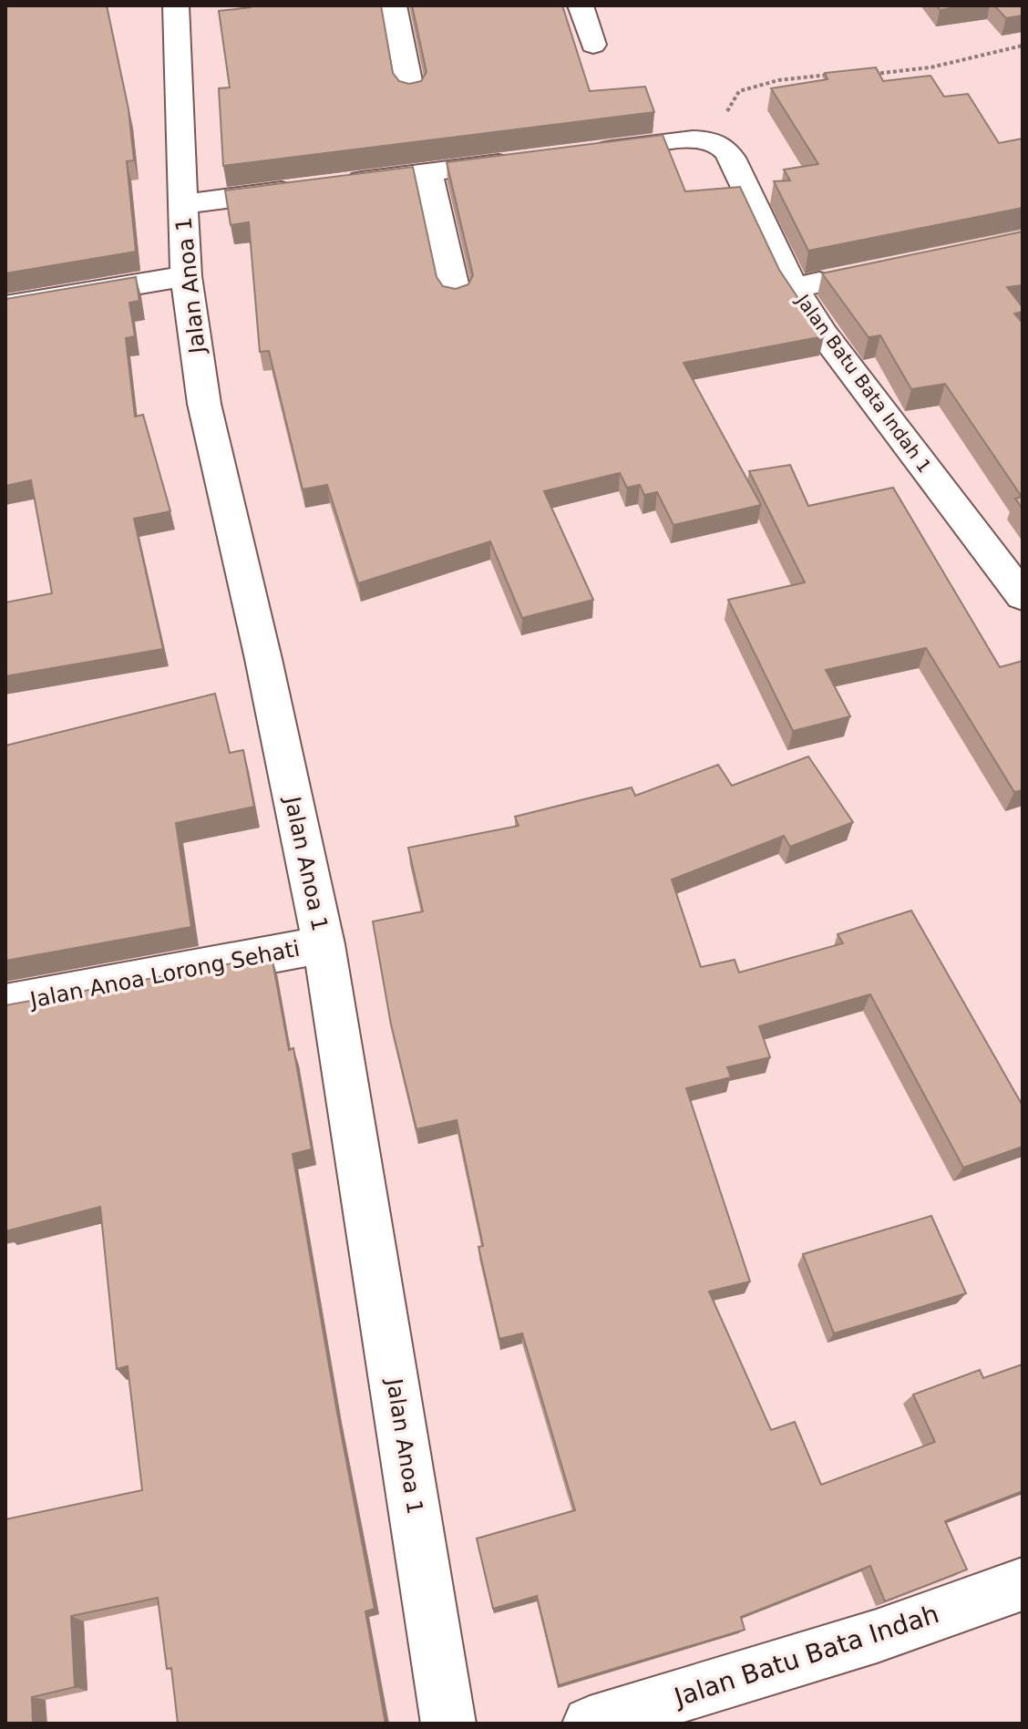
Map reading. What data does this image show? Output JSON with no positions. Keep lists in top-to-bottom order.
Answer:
{
  "streets": {
    "street": [
      "Jalan Anoa 1",
      "Jalan Batu Bata Indah 1",
      "Jalan Anoa Lorong Sehati",
      "Jalan Batu Bata Indah"
    ]
  },
  "crossings": [
    ["Jalan Anoa 1", "Jalan Anoa Lorong Sehati"]
  ]
}
